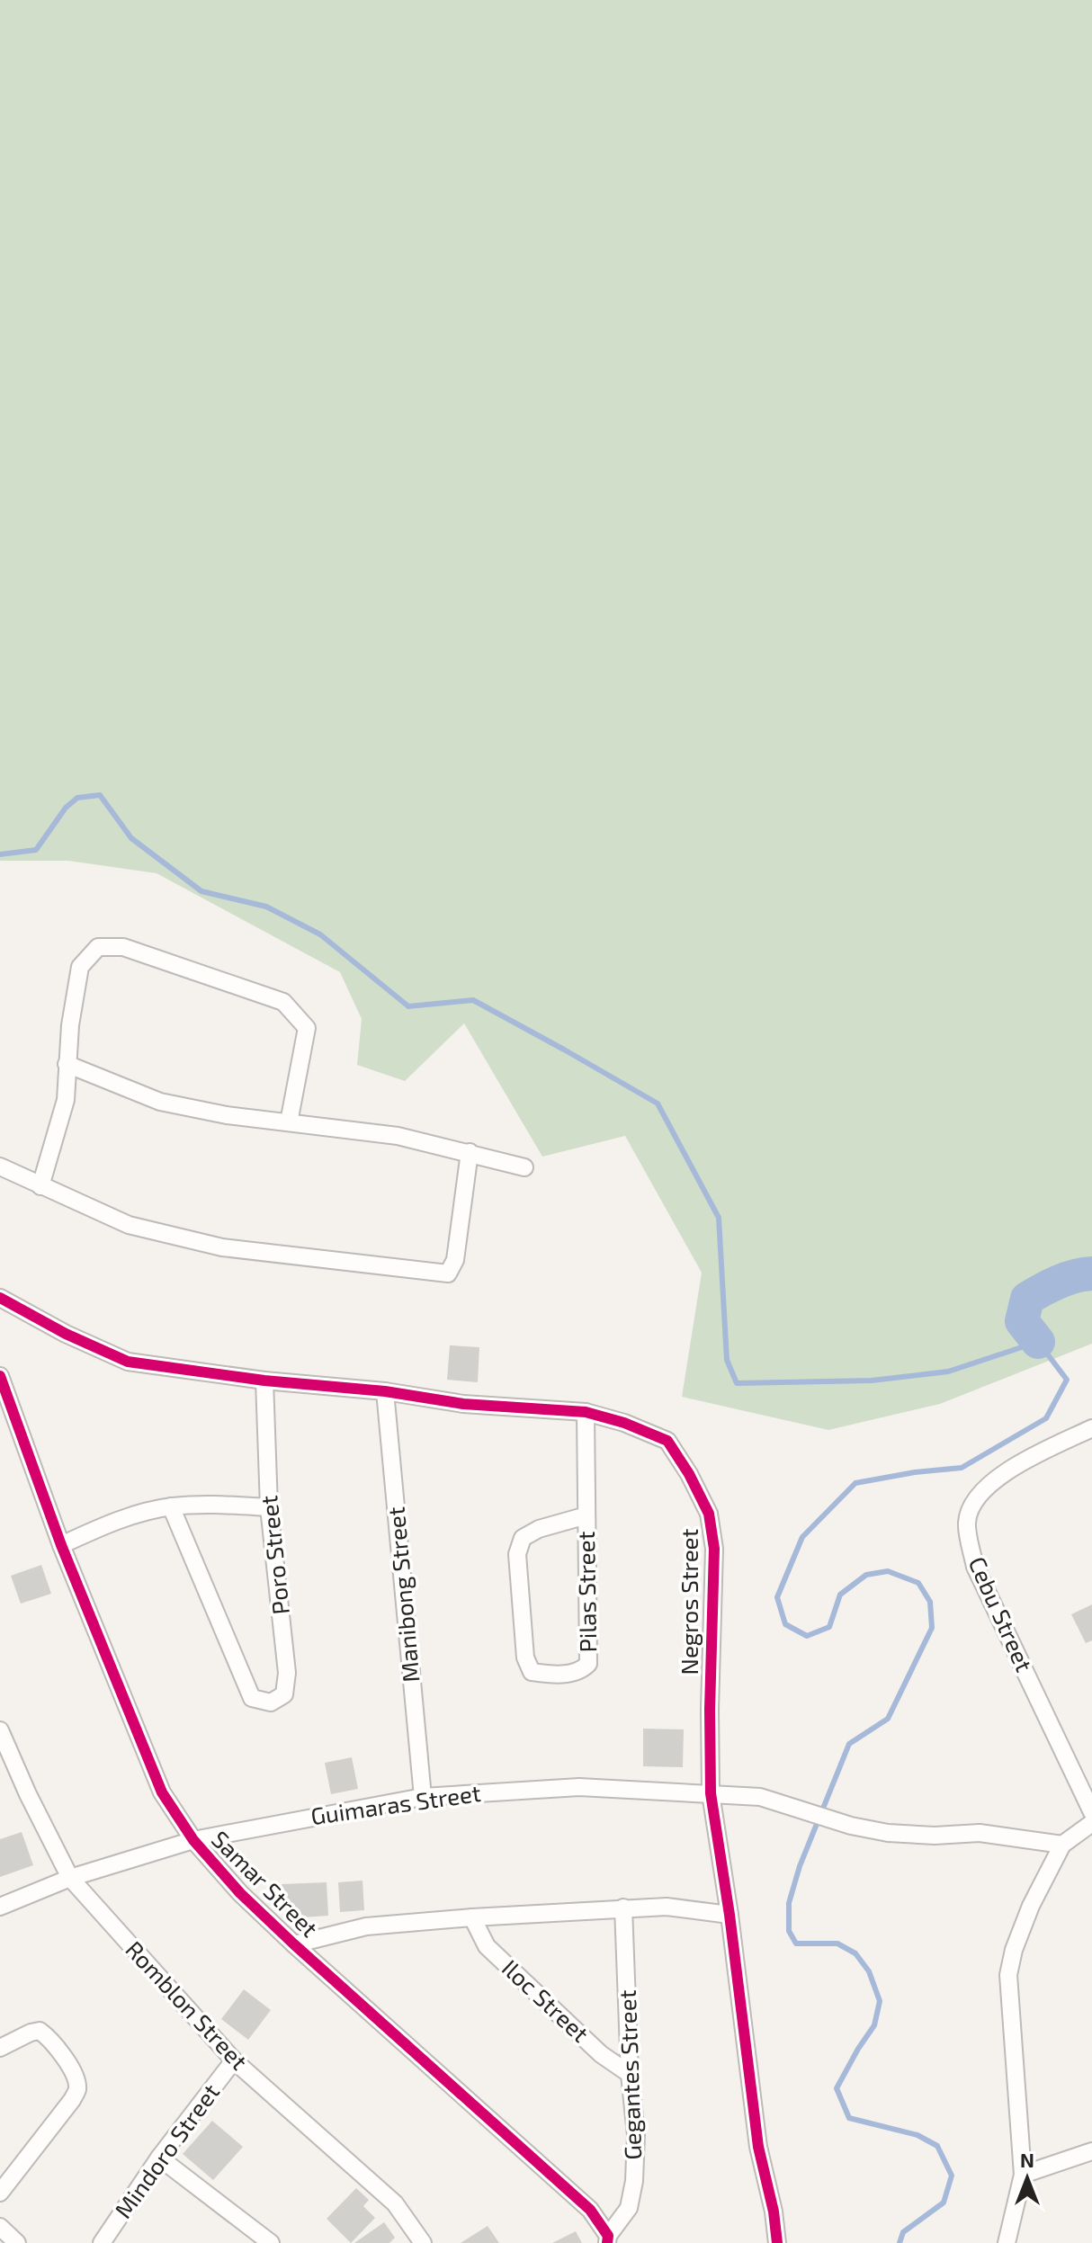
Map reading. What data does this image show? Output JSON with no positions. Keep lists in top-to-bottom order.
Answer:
{
  "streets": {
    "street": [
      "Poro Street",
      "Pilas Street",
      "Manibong Street",
      "Negros Street",
      "Cebu Street",
      "Guimaras Street",
      "Samar Street",
      "Iloc Street",
      "Romblon Street",
      "Gegantes Street",
      "Mindoro Street"
    ]
  },
  "crossings": [
    ["Poro Street", "Negros Street"],
    ["Pilas Street", "Negros Street"],
    ["Manibong Street", "Negros Street"],
    ["Manibong Street", "Guimaras Street"],
    ["Negros Street", "Guimaras Street"],
    ["Guimaras Street", "Samar Street"],
    ["Guimaras Street", "Romblon Street"],
    ["Samar Street", "Gegantes Street"],
    ["Iloc Street", "Gegantes Street"],
    ["Romblon Street", "Mindoro Street"]
  ],
  "north": "top"
}
